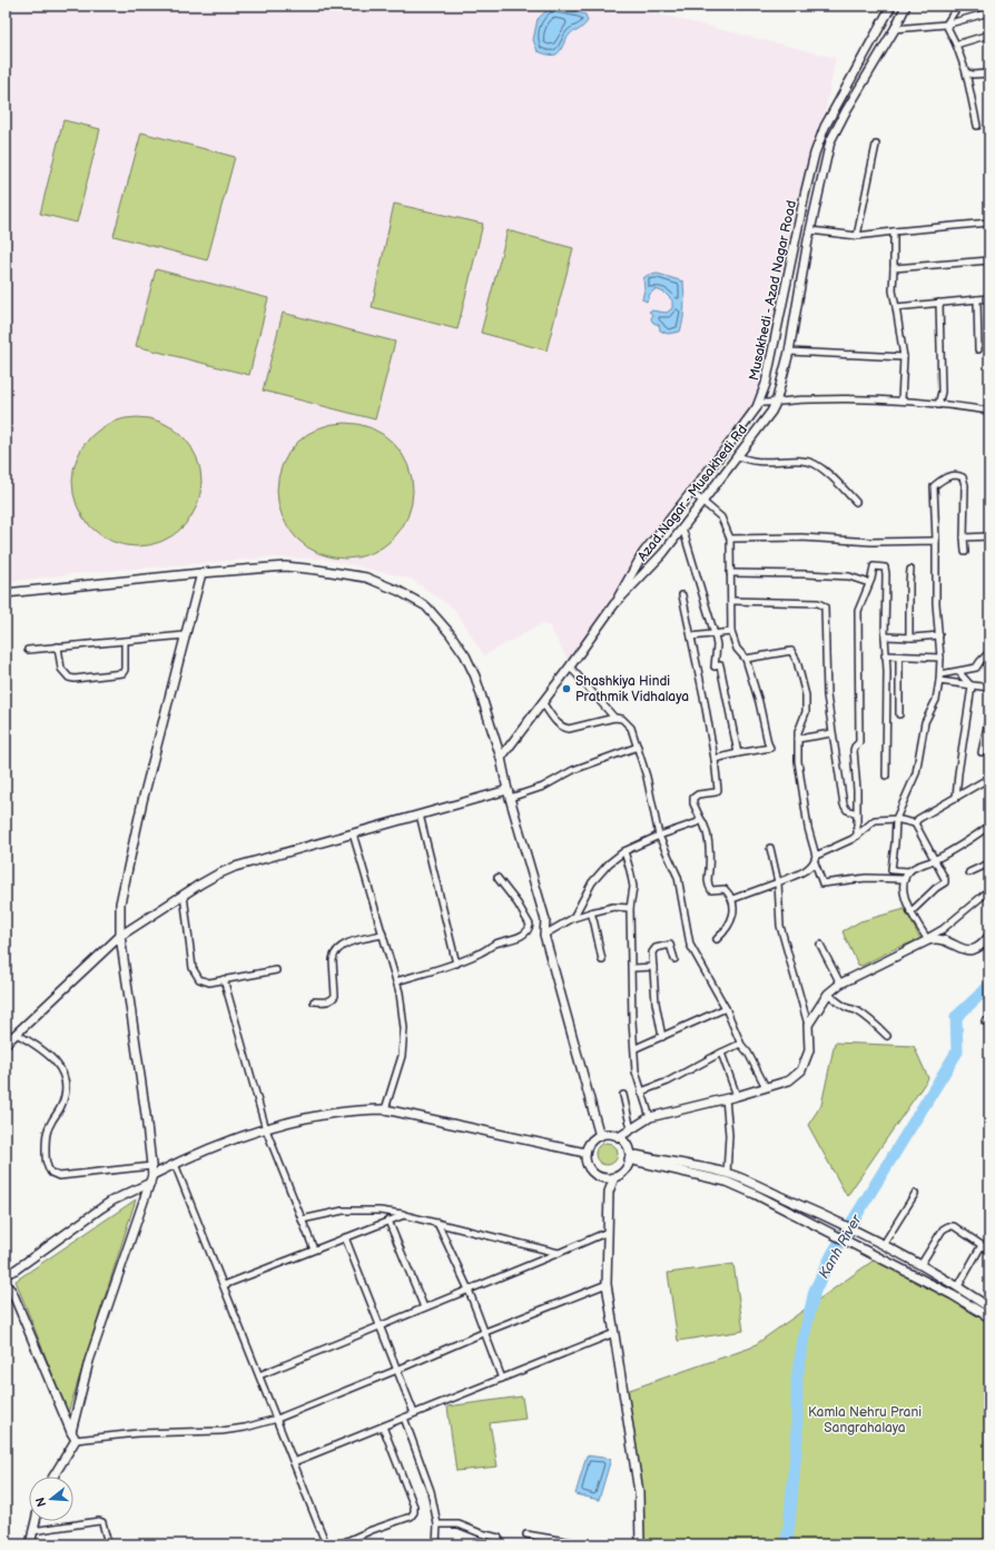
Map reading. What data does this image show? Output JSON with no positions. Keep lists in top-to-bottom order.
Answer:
{
  "streets": {
    "street": ["Musakhedi - Azad Nagar Road", "Azad Nagar - Musakhedi Rd"]
  },
  "crossings": [
    ["Musakhedi - Azad Nagar Road", "Azad Nagar - Musakhedi Rd"]
  ],
  "water": ["Kanh River"],
  "parks": ["Kamla Nehru Prani Sangrahalaya"],
  "places": ["Shashkiya Hindi Prathmik Vidhalaya"],
  "north": "left"
}
